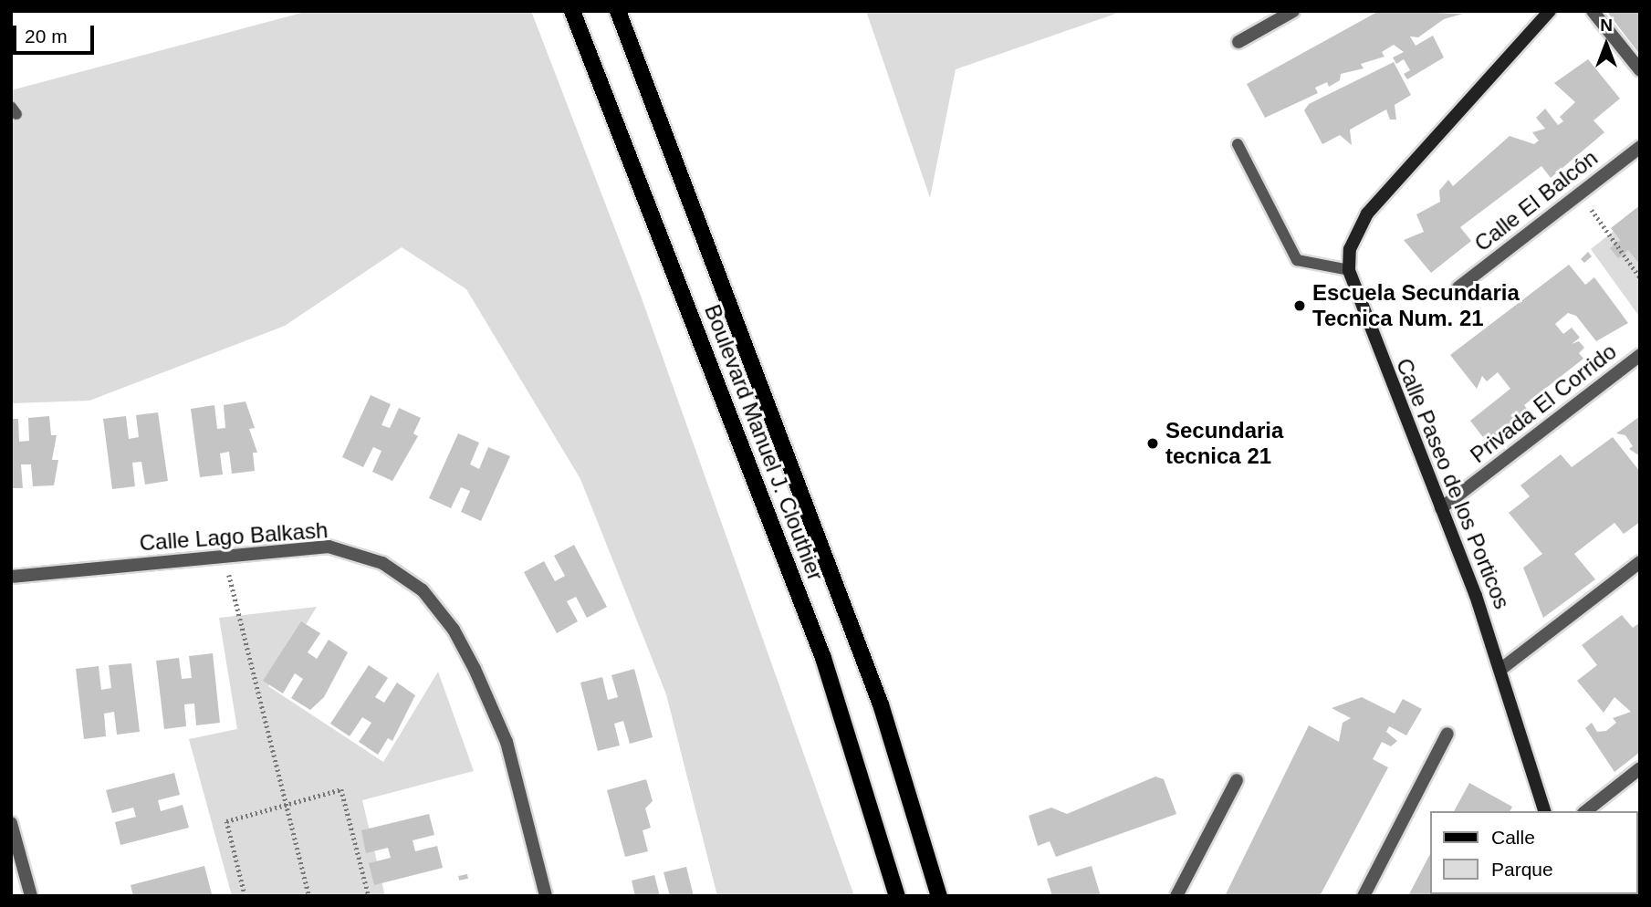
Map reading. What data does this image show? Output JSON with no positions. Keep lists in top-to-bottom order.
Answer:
{
  "streets": {
    "main road": ["Boulevard Manuel J. Clouthier"],
    "street": [
      "Calle El Balcón",
      "Privada El Corrido",
      "Calle Paseo de los Porticos",
      "Calle Lago Balkash"
    ]
  },
  "crossings": [
    ["Privada El Corrido", "Calle Paseo de los Porticos"]
  ],
  "places": ["Escuela Secundaria Tecnica Num. 21", "Secundaria tecnica 21"],
  "legend": ["Calle", "Parque"],
  "scale_bar": "20 m",
  "north": "top"
}
